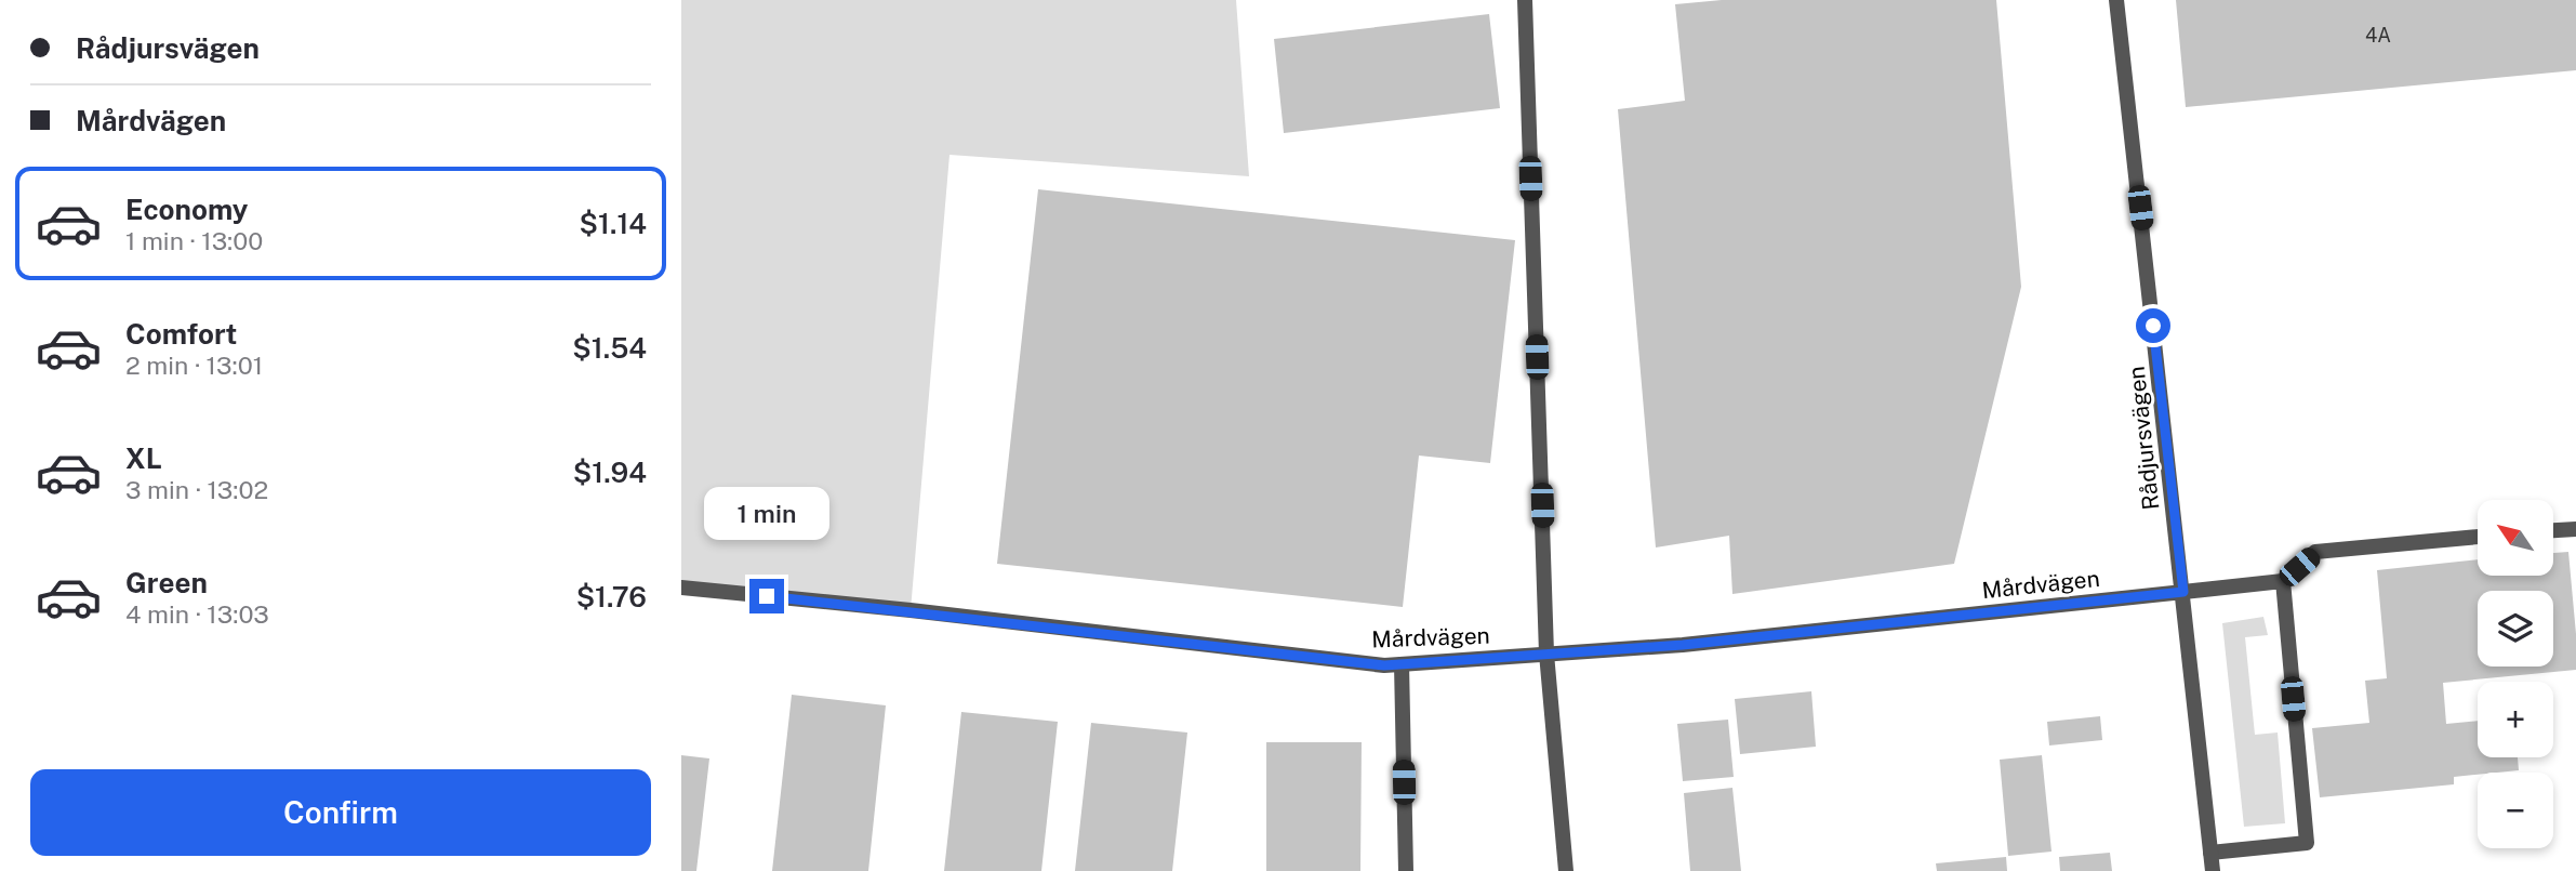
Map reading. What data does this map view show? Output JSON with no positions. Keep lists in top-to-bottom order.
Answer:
{
  "streets": {
    "street": ["Rådjursvägen", "Mårdvägen"]
  },
  "crossings": [
    ["Rådjursvägen", "Mårdvägen"]
  ],
  "house_numbers": ["4A"],
  "north": "top left",
  "page": {
    "banner": ["Rådjursvägen", "Mårdvägen"],
    "list": [
      {
        "name": "Economy",
        "note": "1 min · 13:00",
        "value": "$1.14"
      },
      {
        "name": "Comfort",
        "note": "2 min · 13:01",
        "value": "$1.54"
      },
      {
        "name": "XL",
        "note": "3 min · 13:02",
        "value": "$1.94"
      },
      {
        "name": "Green",
        "note": "4 min · 13:03",
        "value": "$1.76"
      }
    ],
    "bubble": "1 min",
    "map_buttons": ["+", "−"],
    "buttons": "Confirm"
  }
}
